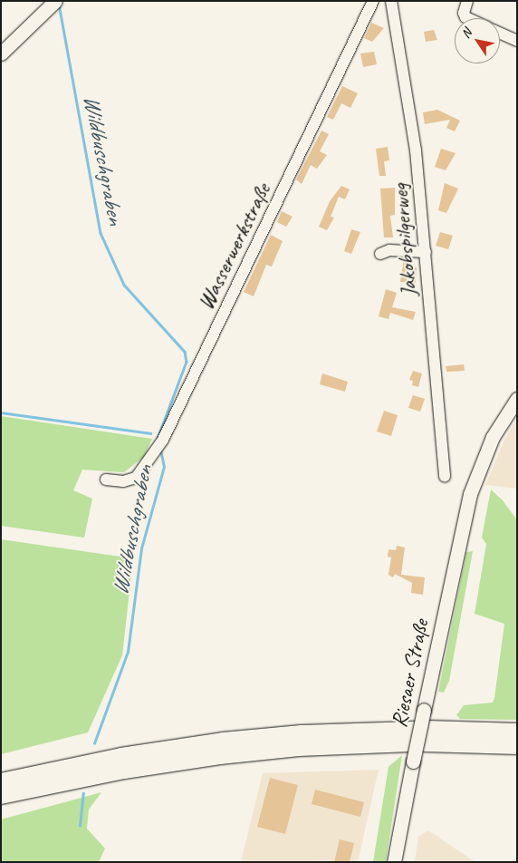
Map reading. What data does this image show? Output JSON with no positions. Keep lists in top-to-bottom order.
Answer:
{
  "streets": {
    "main road": ["Riesaer Straße"],
    "street": ["Jakobspilgerweg", "Wasserwerkstraße"]
  },
  "water": ["Wildbuschgraben"],
  "north": "top left"
}
